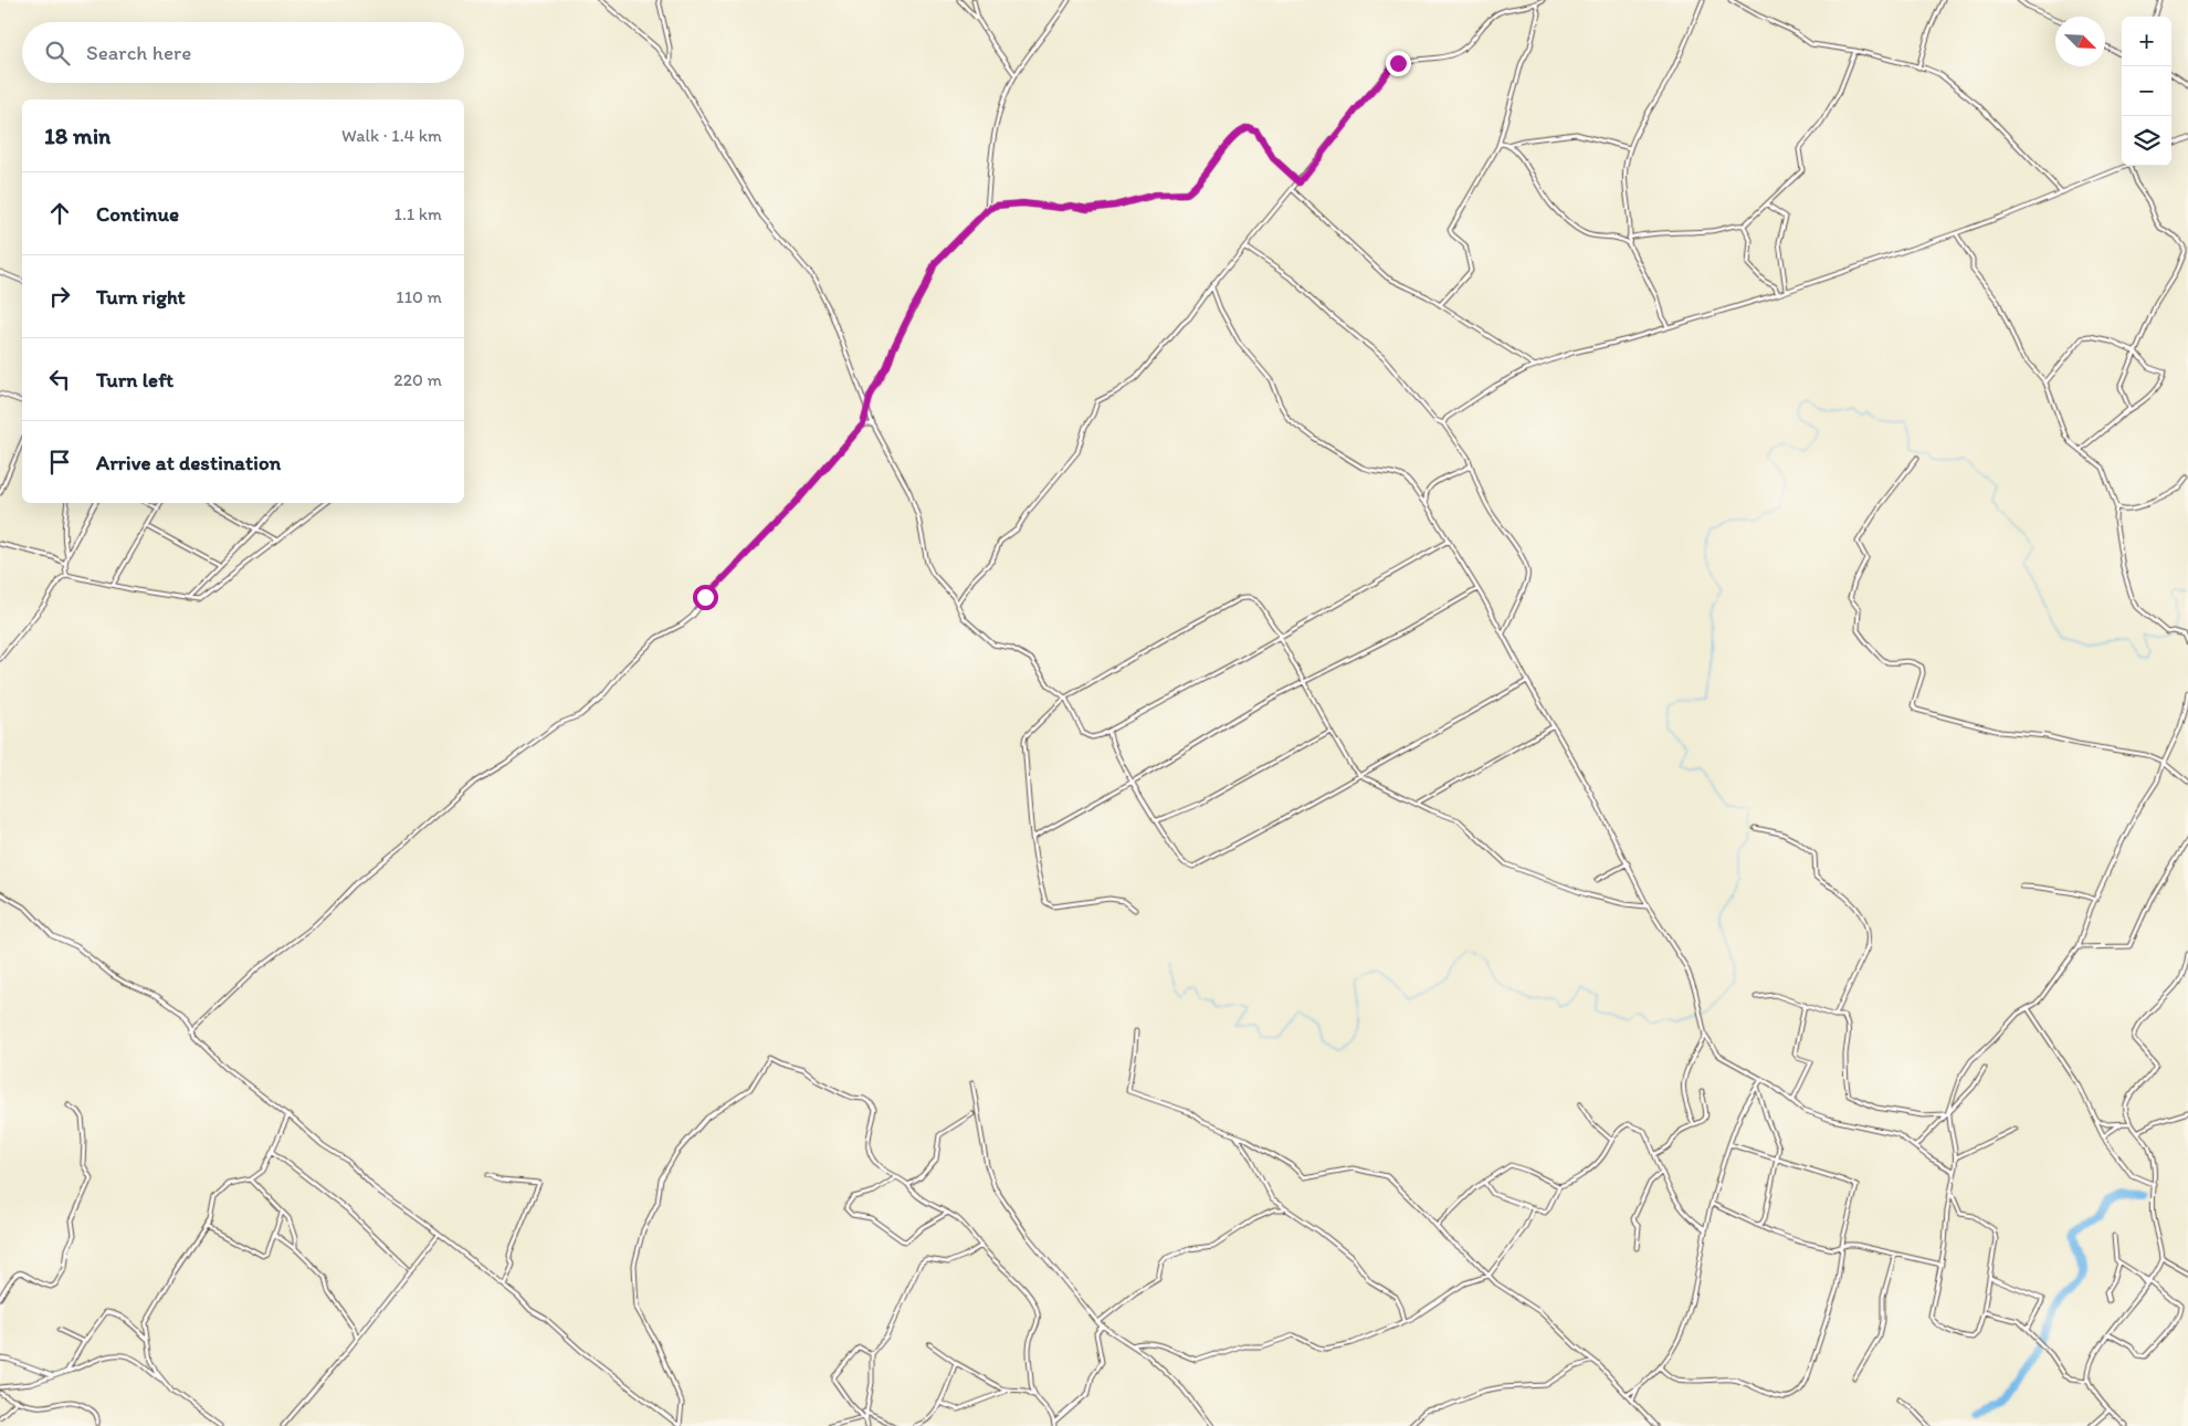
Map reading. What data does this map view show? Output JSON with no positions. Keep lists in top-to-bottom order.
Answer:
{
  "north": "bottom right",
  "page": {
    "map_buttons": ["+", "−"],
    "search": "Search here",
    "heading": ["18 min", "Walk · 1.4 km"],
    "list": [
      ["Continue", "1.1 km"],
      ["Turn right", "110 m"],
      ["Turn left", "220 m"],
      "Arrive at destination"
    ]
  }
}
